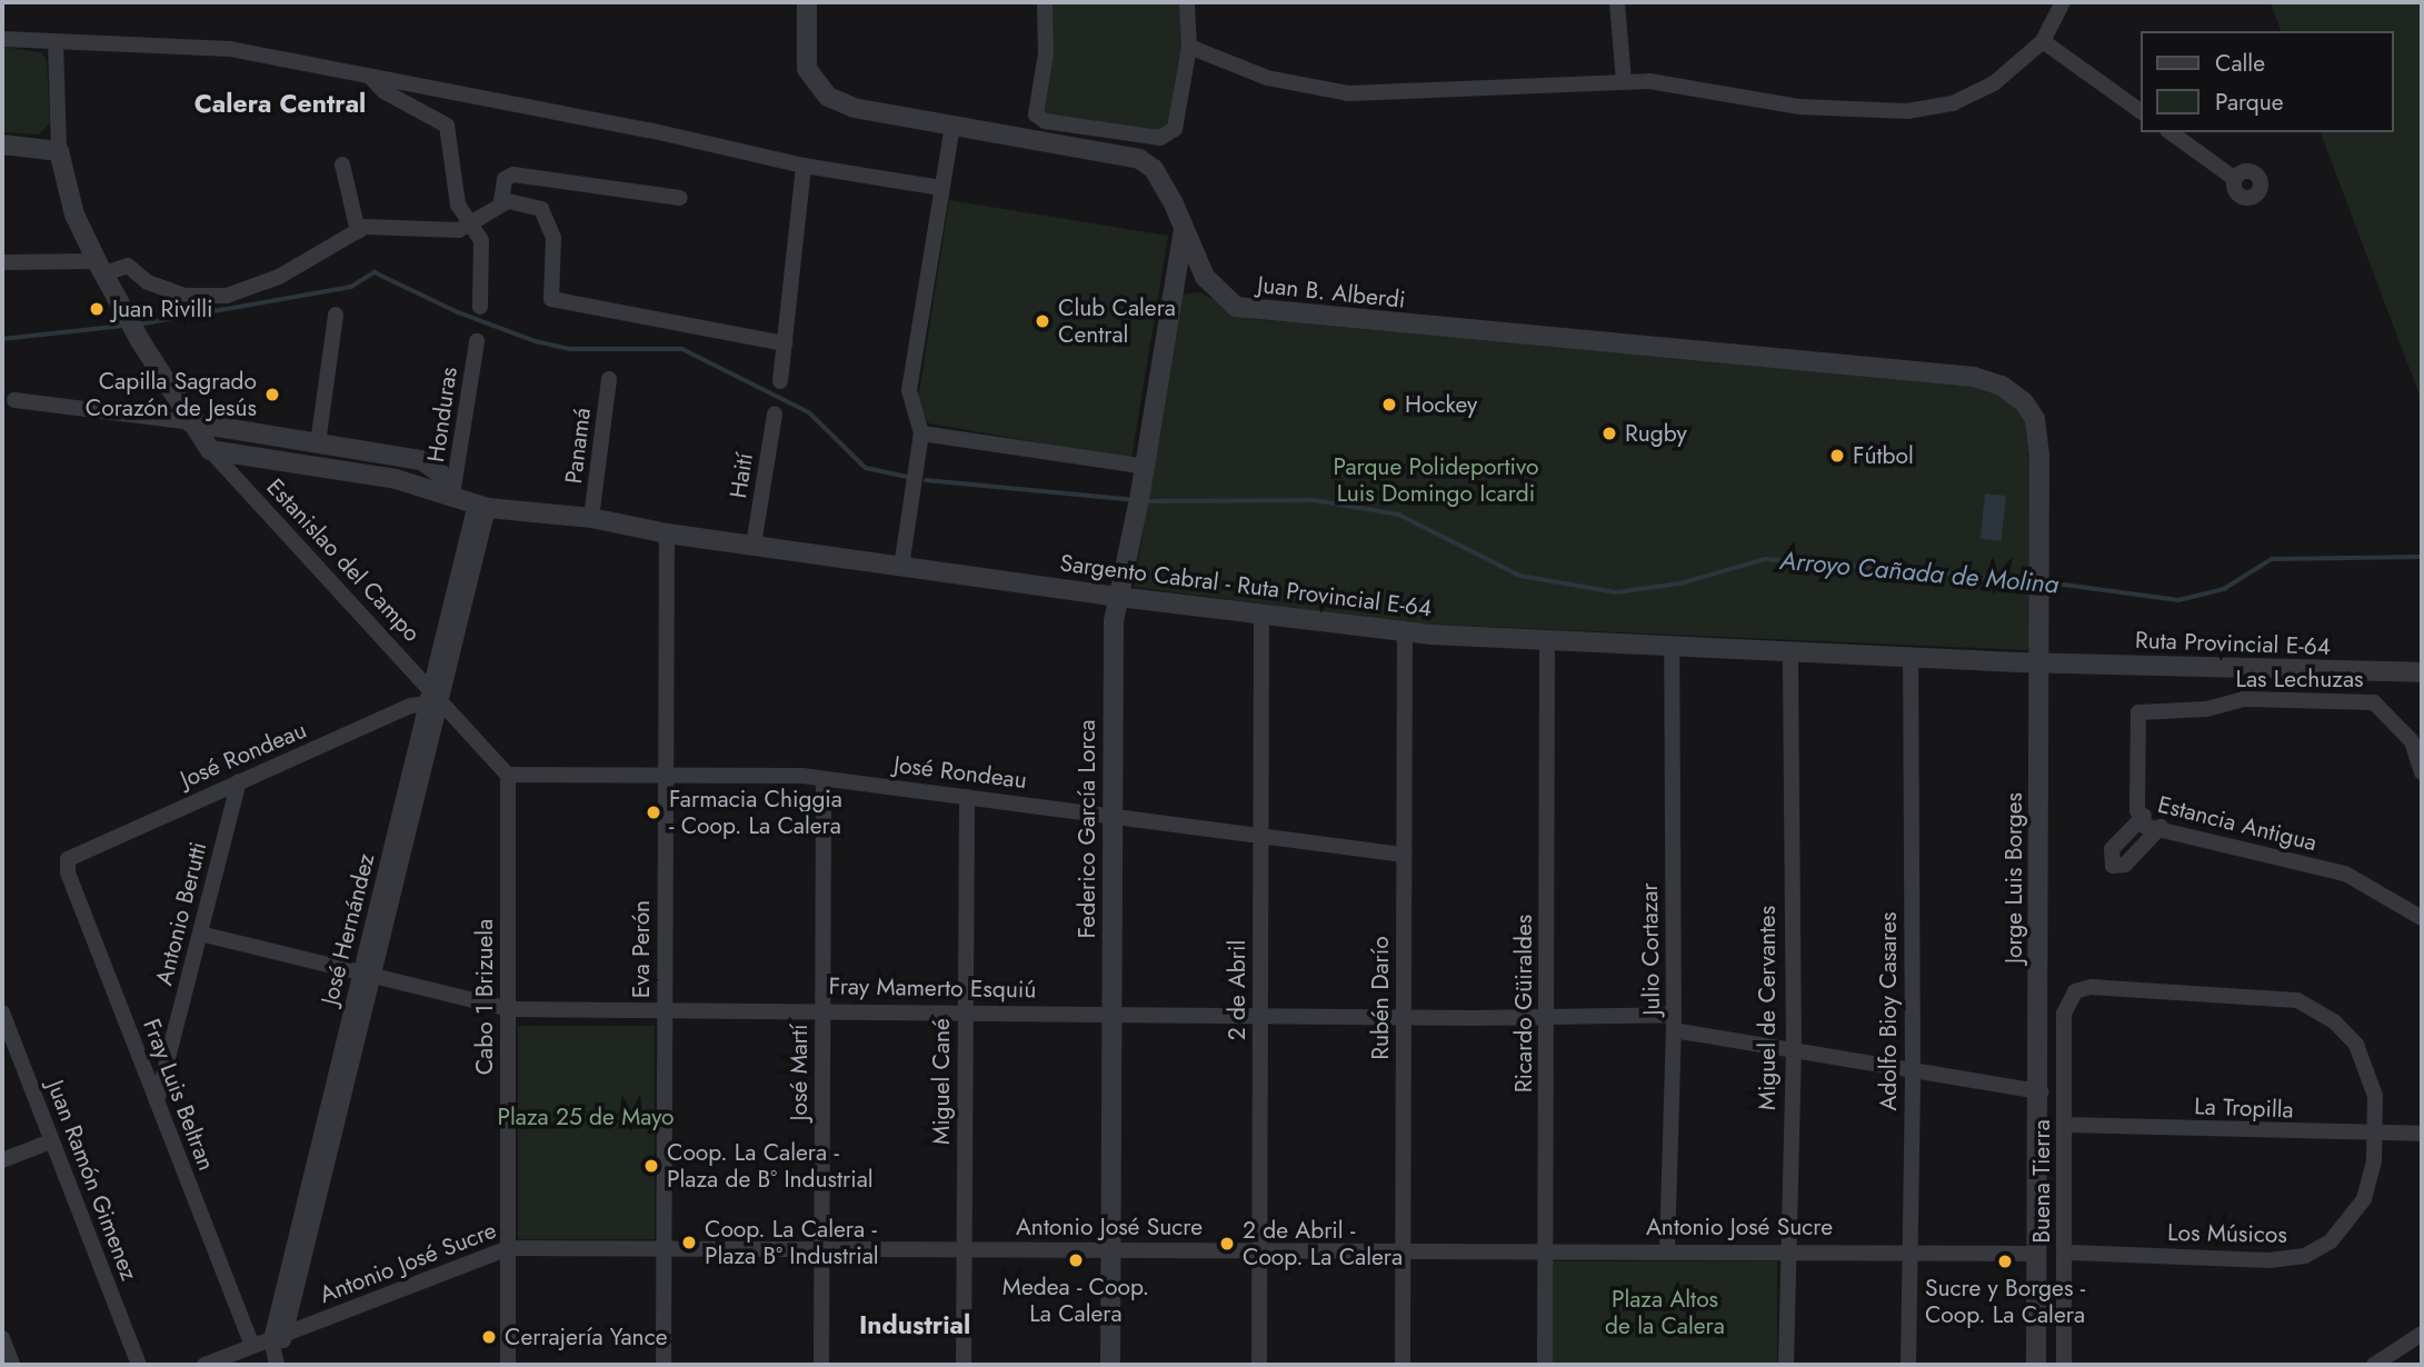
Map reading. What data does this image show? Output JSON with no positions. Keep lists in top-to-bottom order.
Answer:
{
  "streets": {
    "street": [
      "Juan B. Alberdi",
      "Honduras",
      "Panamá",
      "Haití",
      "Estanislao del Campo",
      "Sargento Cabral - Ruta Provincial E-64",
      "Ruta Provincial E-64",
      "Las Lechuzas",
      "José Rondeau",
      "Estancia Antigua",
      "Federico García Lorca",
      "Jorge Luis Borges",
      "Antonio Berutti",
      "José Hernández",
      "Eva Perón",
      "Julio Cortazar",
      "Fray Mamerto Esquiú",
      "2 de Abril",
      "Cabo 1 Brizuela",
      "Rubén Darío",
      "Ricardo Güiraldes",
      "Miguel de Cervantes",
      "Adolfo Bioy Casares",
      "José Martí",
      "Miguel Cané",
      "Fray Luis Beltran",
      "La Tropilla",
      "Juan Ramón Gimenez",
      "Buena Tierra",
      "Antonio José Sucre",
      "Los Músicos"
    ]
  },
  "crossings": [
    ["Juan B. Alberdi", "Jorge Luis Borges"],
    ["Honduras", "Sargento Cabral - Ruta Provincial E-64"],
    ["Panamá", "Sargento Cabral - Ruta Provincial E-64"],
    ["Haití", "Sargento Cabral - Ruta Provincial E-64"],
    ["Estanislao del Campo", "Sargento Cabral - Ruta Provincial E-64"],
    ["Estanislao del Campo", "José Rondeau"],
    ["Estanislao del Campo", "José Hernández"],
    ["Sargento Cabral - Ruta Provincial E-64", "Ruta Provincial E-64"],
    ["Sargento Cabral - Ruta Provincial E-64", "Federico García Lorca"],
    ["Sargento Cabral - Ruta Provincial E-64", "Jorge Luis Borges"],
    ["Sargento Cabral - Ruta Provincial E-64", "José Hernández"],
    ["Sargento Cabral - Ruta Provincial E-64", "Eva Perón"],
    ["Sargento Cabral - Ruta Provincial E-64", "Julio Cortazar"],
    ["Sargento Cabral - Ruta Provincial E-64", "2 de Abril"],
    ["Sargento Cabral - Ruta Provincial E-64", "Rubén Darío"],
    ["Sargento Cabral - Ruta Provincial E-64", "Ricardo Güiraldes"],
    ["Sargento Cabral - Ruta Provincial E-64", "Miguel de Cervantes"],
    ["Sargento Cabral - Ruta Provincial E-64", "Adolfo Bioy Casares"],
    ["Ruta Provincial E-64", "Jorge Luis Borges"],
    ["Las Lechuzas", "Estancia Antigua"],
    ["José Rondeau", "Federico García Lorca"],
    ["José Rondeau", "Antonio Berutti"],
    ["José Rondeau", "José Hernández"],
    ["José Rondeau", "Eva Perón"],
    ["José Rondeau", "2 de Abril"],
    ["José Rondeau", "Cabo 1 Brizuela"],
    ["José Rondeau", "Rubén Darío"],
    ["José Rondeau", "José Martí"],
    ["José Rondeau", "Miguel Cané"],
    ["José Rondeau", "Fray Luis Beltran"],
    ["Federico García Lorca", "Fray Mamerto Esquiú"],
    ["Federico García Lorca", "Antonio José Sucre"],
    ["Jorge Luis Borges", "Fray Mamerto Esquiú"],
    ["Jorge Luis Borges", "Antonio José Sucre"],
    ["Antonio Berutti", "Fray Mamerto Esquiú"],
    ["Antonio Berutti", "Fray Luis Beltran"],
    ["José Hernández", "Fray Mamerto Esquiú"],
    ["José Hernández", "Antonio José Sucre"],
    ["Eva Perón", "Fray Mamerto Esquiú"],
    ["Eva Perón", "Antonio José Sucre"],
    ["Julio Cortazar", "Fray Mamerto Esquiú"],
    ["Julio Cortazar", "Antonio José Sucre"],
    ["Fray Mamerto Esquiú", "2 de Abril"],
    ["Fray Mamerto Esquiú", "Cabo 1 Brizuela"],
    ["Fray Mamerto Esquiú", "Rubén Darío"],
    ["Fray Mamerto Esquiú", "Ricardo Güiraldes"],
    ["Fray Mamerto Esquiú", "Miguel de Cervantes"],
    ["Fray Mamerto Esquiú", "Adolfo Bioy Casares"],
    ["Fray Mamerto Esquiú", "José Martí"],
    ["Fray Mamerto Esquiú", "Miguel Cané"],
    ["2 de Abril", "Antonio José Sucre"],
    ["Cabo 1 Brizuela", "Antonio José Sucre"],
    ["Rubén Darío", "Antonio José Sucre"],
    ["Ricardo Güiraldes", "Antonio José Sucre"],
    ["Miguel de Cervantes", "Antonio José Sucre"],
    ["Adolfo Bioy Casares", "Antonio José Sucre"],
    ["José Martí", "Antonio José Sucre"],
    ["Miguel Cané", "Antonio José Sucre"],
    ["Fray Luis Beltran", "Antonio José Sucre"],
    ["La Tropilla", "Buena Tierra"],
    ["La Tropilla", "Los Músicos"],
    ["Buena Tierra", "Los Músicos"]
  ],
  "districts": ["Calera Central", "Industrial"],
  "water": ["Arroyo Cañada de Molina"],
  "parks": ["Parque Polideportivo Luis Domingo Icardi", "Plaza 25 de Mayo", "Plaza Altos de la Calera"],
  "places": [
    "Juan Rivilli",
    "Club Calera Central",
    "Capilla Sagrado Corazón de Jesús",
    "Hockey",
    "Rugby",
    "Fútbol",
    "Farmacia Chiggia - Coop. La Calera",
    "Coop. La Calera - Plaza de B° Industrial",
    "Coop. La Calera - Plaza B° Industrial",
    "2 de Abril - Coop. La Calera",
    "Medea - Coop. La Calera",
    "Sucre y Borges - Coop. La Calera",
    "Cerrajería Yance"
  ],
  "legend": ["Calle", "Parque"]
}
